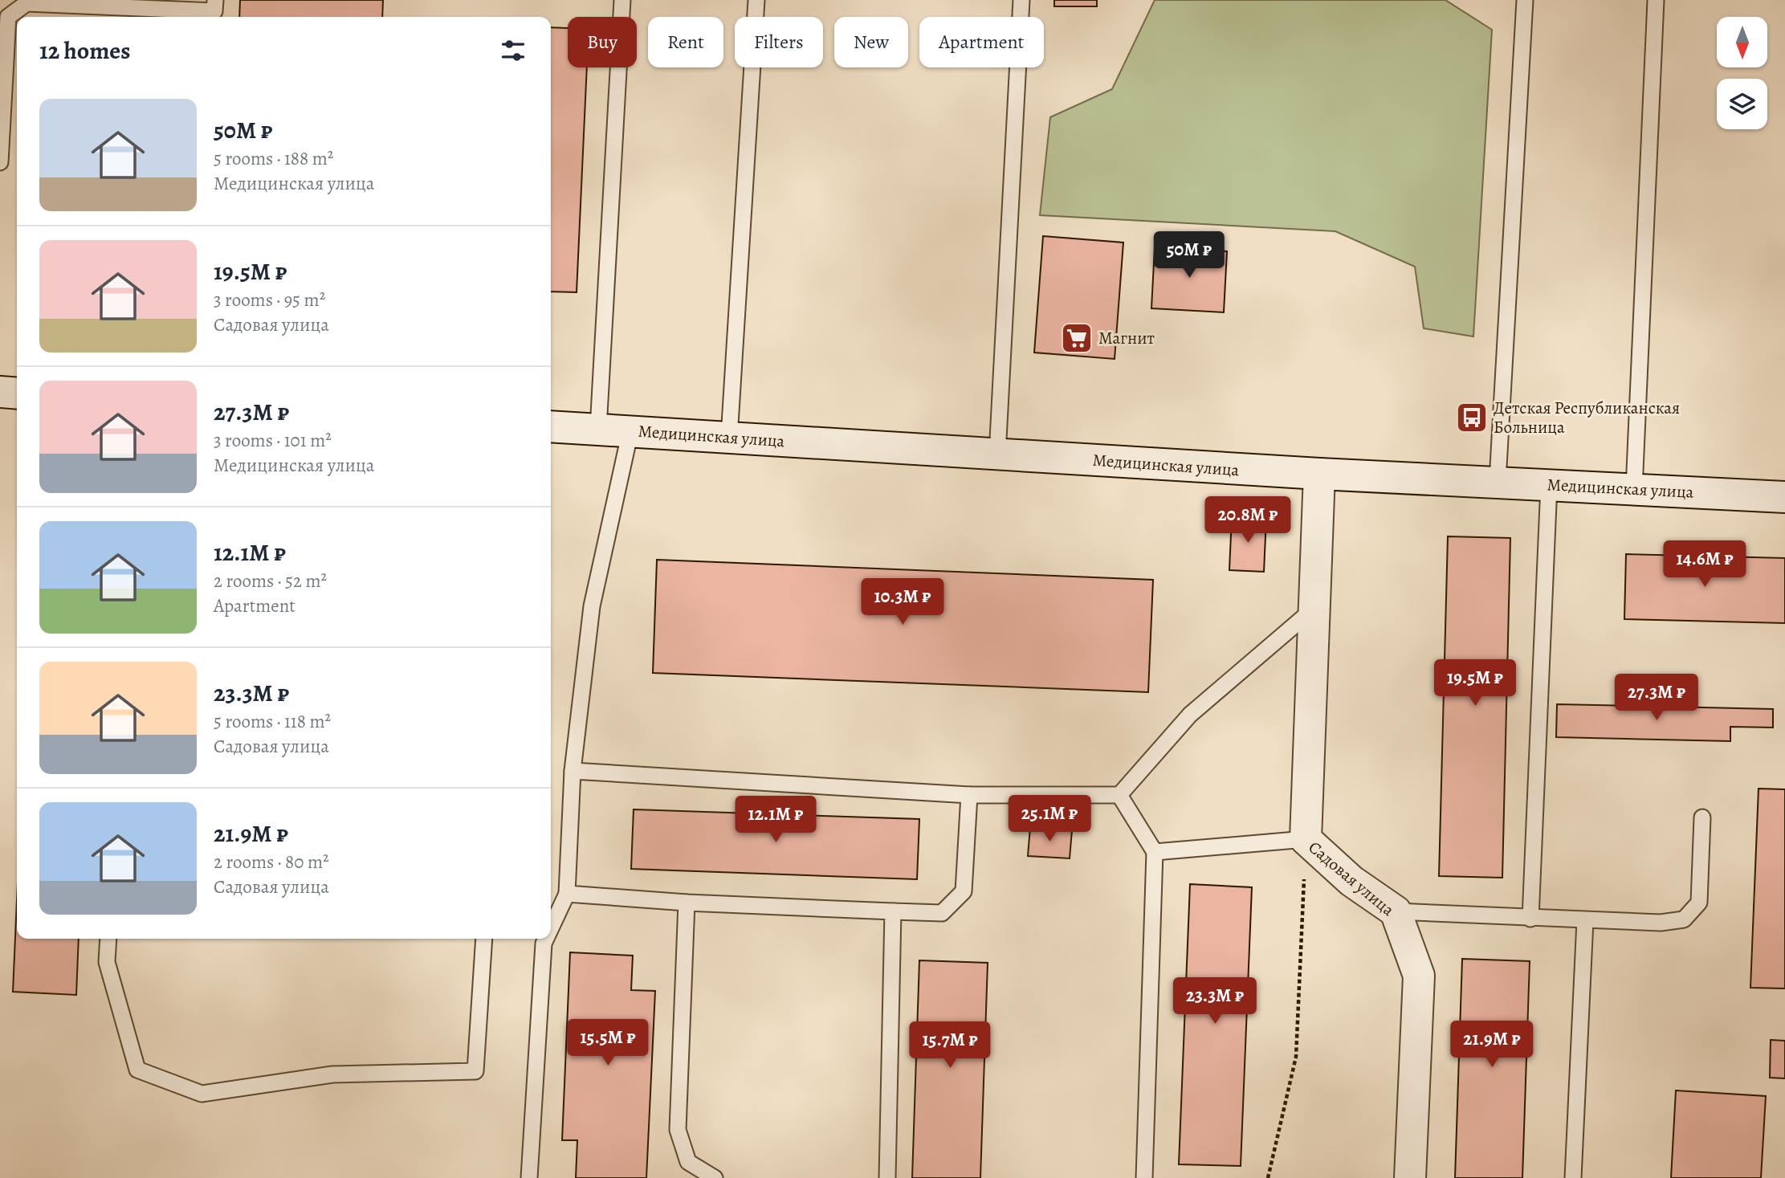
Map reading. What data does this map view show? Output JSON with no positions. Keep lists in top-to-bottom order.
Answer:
{
  "streets": {
    "main road": ["Медицинская улица", "Садовая улица"]
  },
  "crossings": [
    ["Медицинская улица", "Садовая улица"]
  ],
  "places": {
    "supermarket": ["Магнит"],
    "bus stop": ["Детская Республиканская Больница"]
  },
  "north": "bottom",
  "page": {
    "chip": [
      "Buy",
      "Rent",
      "Filters",
      "New",
      "Apartment"
    ],
    "heading": "12 homes",
    "list": [
      {
        "name": "50M ₽",
        "note": "5 rooms · 188 m² · Медицинская улица"
      },
      {
        "name": "19.5M ₽",
        "note": "3 rooms · 95 m² · Садовая улица"
      },
      {
        "name": "27.3M ₽",
        "note": "3 rooms · 101 m² · Медицинская улица"
      },
      {
        "name": "12.1M ₽",
        "note": "2 rooms · 52 m² · Apartment"
      },
      {
        "name": "23.3M ₽",
        "note": "5 rooms · 118 m² · Садовая улица"
      },
      {
        "name": "21.9M ₽",
        "note": "2 rooms · 80 m² · Садовая улица"
      }
    ],
    "price": [
      "50M ₽",
      "20.8M ₽",
      "14.6M ₽",
      "10.3M ₽",
      "19.5M ₽",
      "27.3M ₽",
      "25.1M ₽",
      "12.1M ₽",
      "23.3M ₽",
      "15.5M ₽",
      "21.9M ₽",
      "15.7M ₽"
    ]
  }
}
